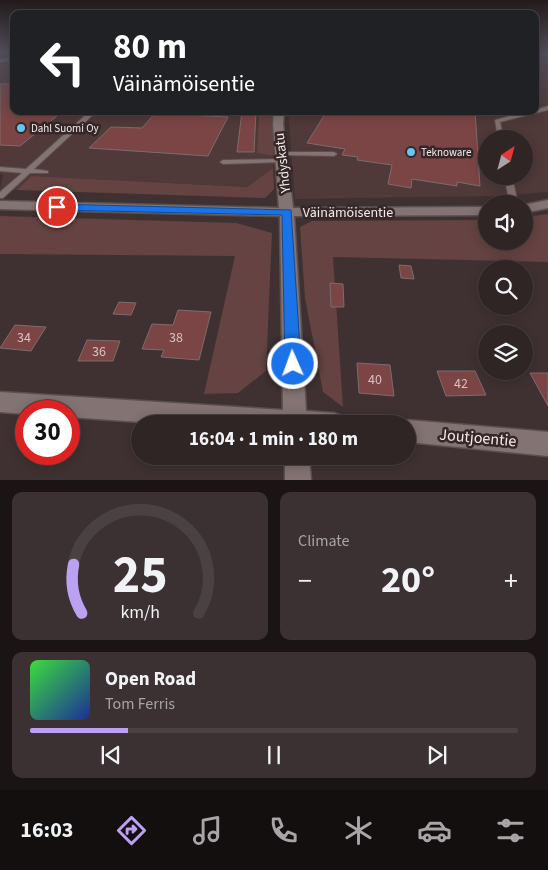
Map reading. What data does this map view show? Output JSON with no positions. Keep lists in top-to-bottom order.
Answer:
{
  "streets": {
    "street": ["Yhdyskatu", "Väinämöisentie", "Joutjoentie"]
  },
  "crossings": [
    ["Yhdyskatu", "Väinämöisentie"]
  ],
  "places": ["Dahl Suomi Oy", "Teknoware"],
  "house_numbers": [
    "34",
    "38",
    "36",
    "40",
    "42"
  ],
  "north": "top right",
  "page": {
    "turn": ["80 m", "Väinämöisentie"],
    "limit": "30",
    "trip": "16:04 · 1 min · 180 m",
    "tile": "Climate",
    "heat": ["−", "20°", "+"],
    "song": ["Open Road", "Tom Ferris"],
    "tabs": "16:03",
    "gauge": ["25", "km/h"]
  }
}
